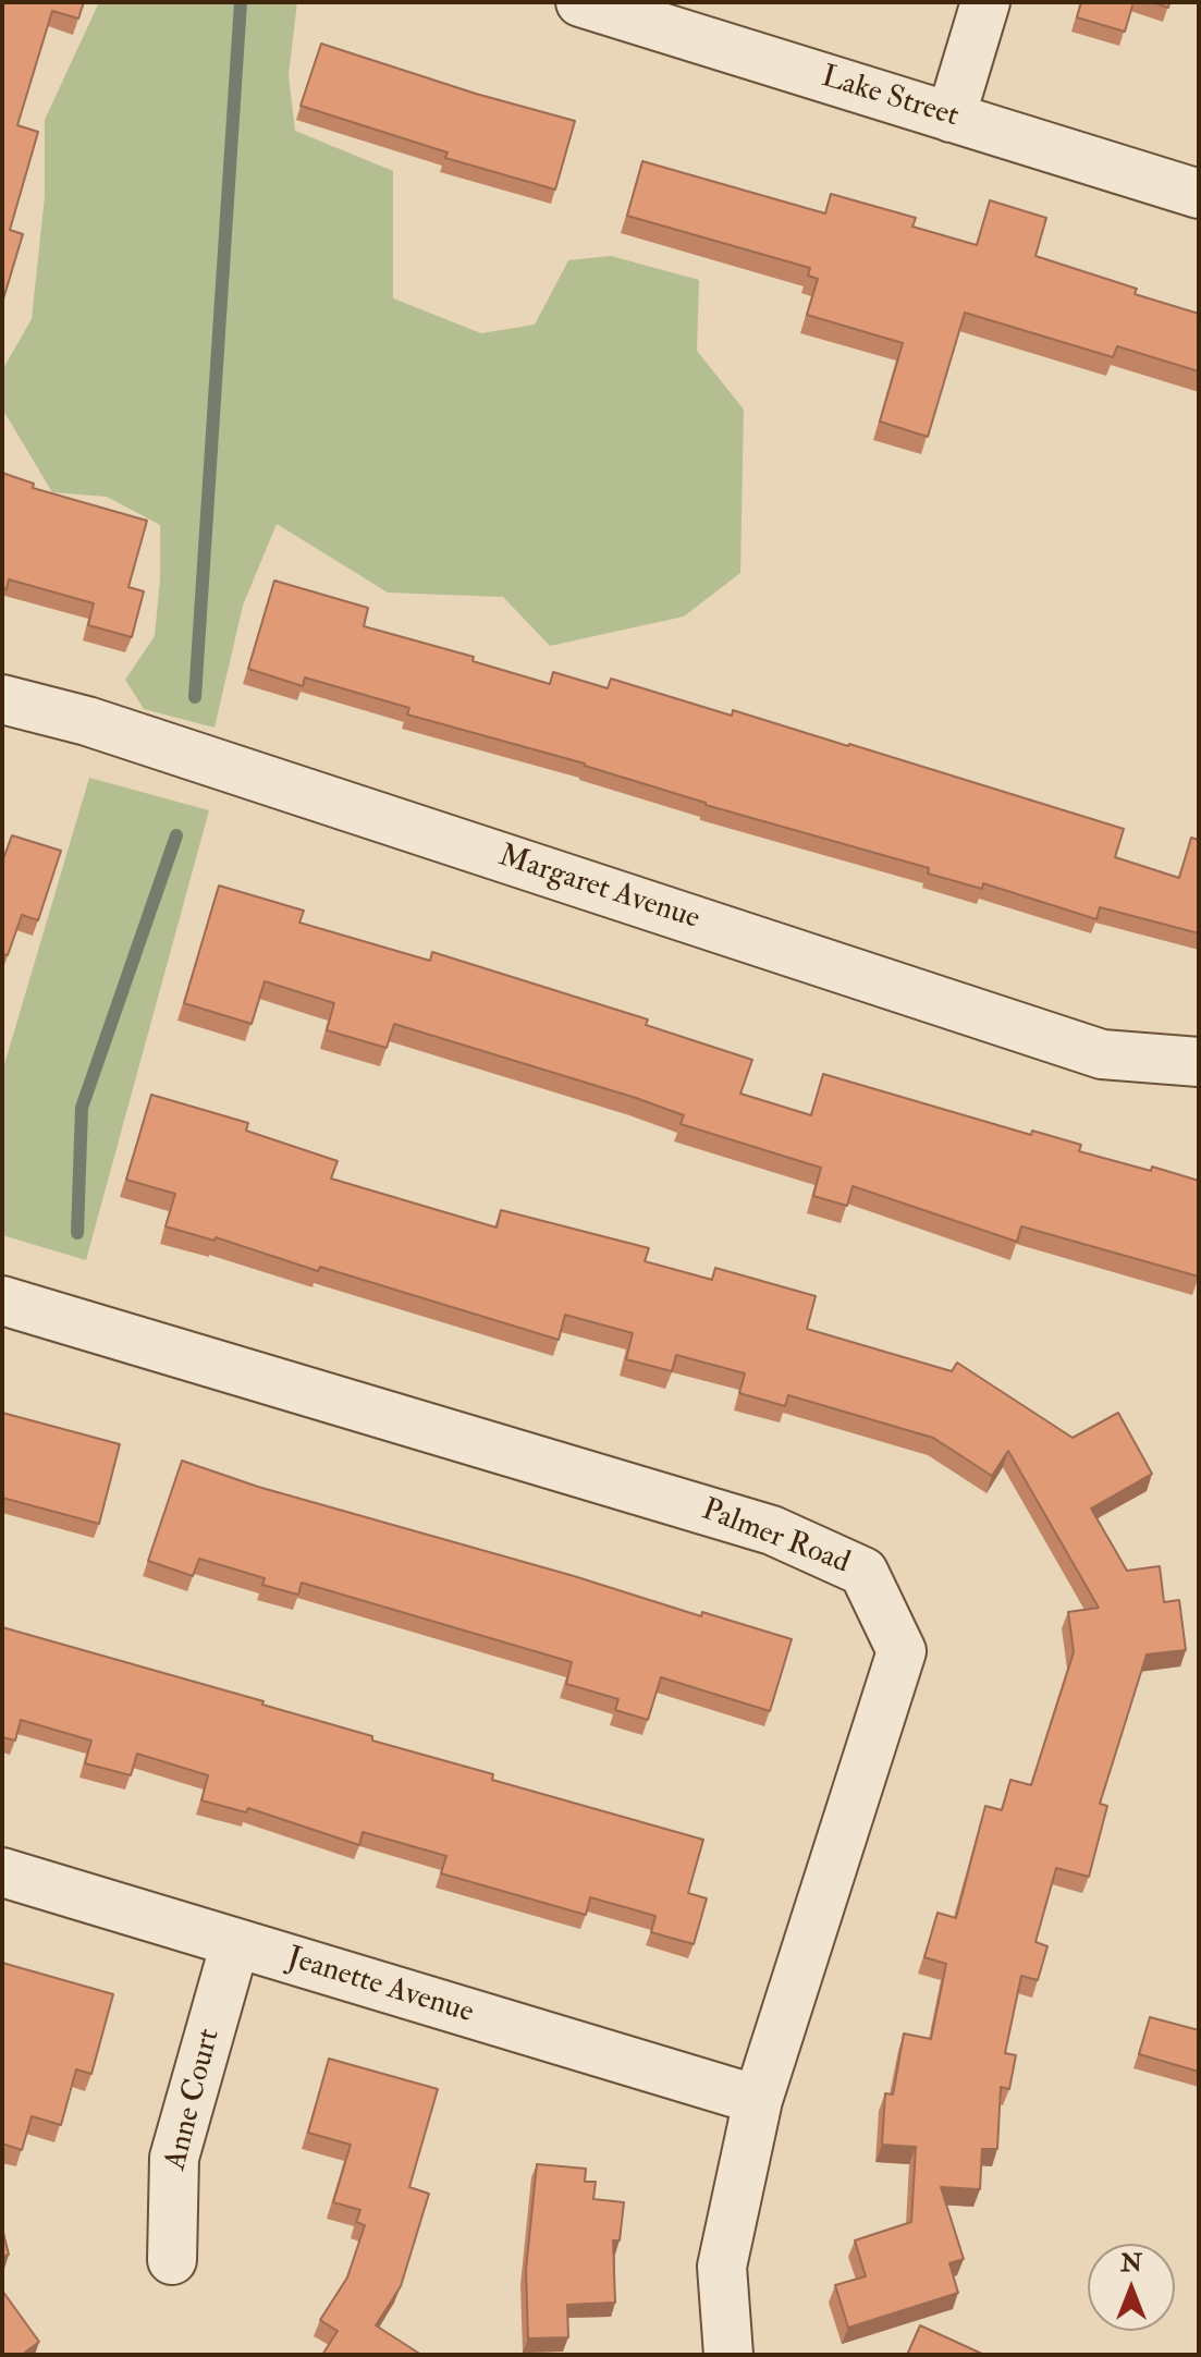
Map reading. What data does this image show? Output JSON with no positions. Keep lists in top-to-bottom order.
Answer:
{
  "streets": {
    "street": [
      "Lake Street",
      "Margaret Avenue",
      "Palmer Road",
      "Jeanette Avenue",
      "Anne Court"
    ]
  },
  "crossings": [
    ["Palmer Road", "Jeanette Avenue"],
    ["Jeanette Avenue", "Anne Court"]
  ],
  "north": "top"
}
